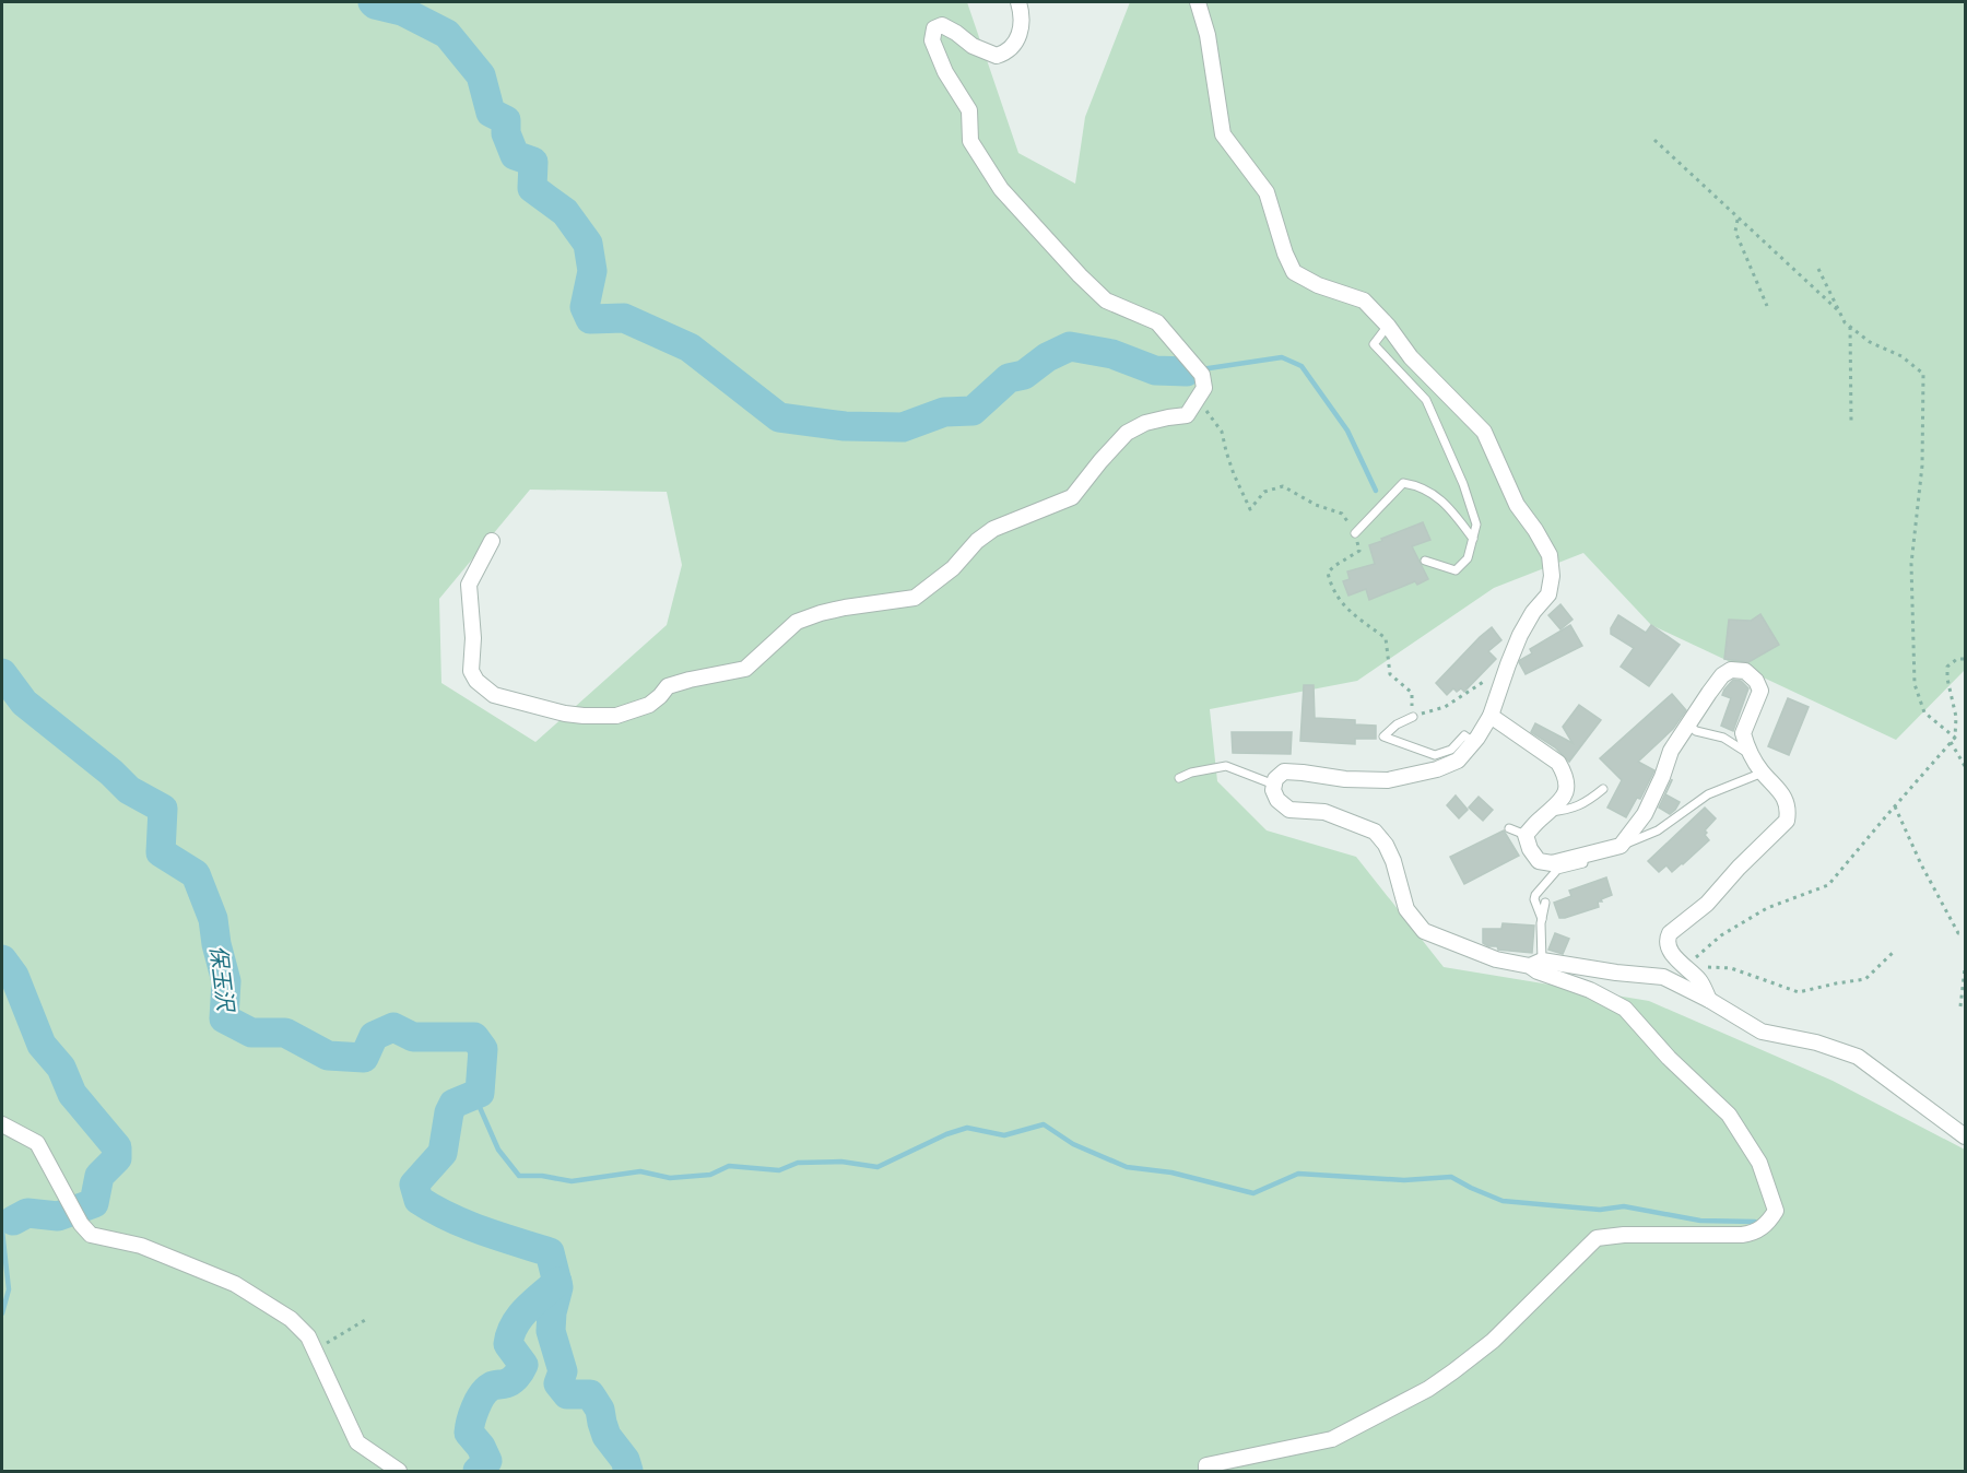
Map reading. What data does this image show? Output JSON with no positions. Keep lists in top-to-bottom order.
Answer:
{
  "water": ["保玉沢"]
}
